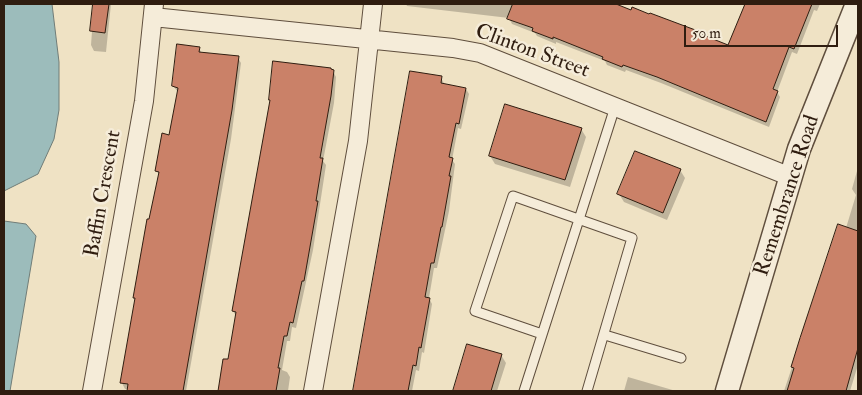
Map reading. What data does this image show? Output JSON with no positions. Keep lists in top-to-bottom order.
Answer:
{
  "streets": {
    "street": ["Clinton Street", "Baffin Crescent", "Remembrance Road"]
  },
  "crossings": [
    ["Clinton Street", "Baffin Crescent"],
    ["Clinton Street", "Remembrance Road"]
  ],
  "scale_bar": "50 m"
}
